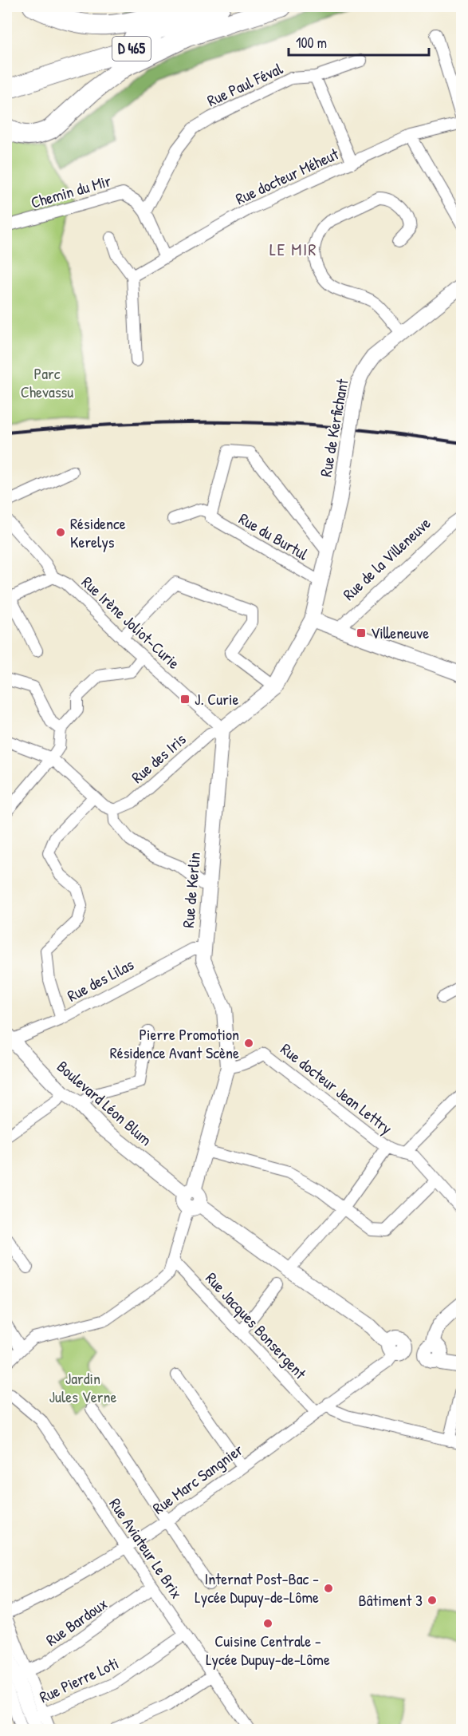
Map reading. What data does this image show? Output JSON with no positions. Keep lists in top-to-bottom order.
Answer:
{
  "streets": {
    "highway": ["D 465"],
    "street": [
      "Rue Paul Féval",
      "Rue docteur Méheut",
      "Chemin du Mir",
      "Rue de Kerfichant",
      "Rue du Burtul",
      "Rue de la Villeneuve",
      "Rue Irène Joliot-Curie",
      "Rue des Iris",
      "Rue de Kerlin",
      "Rue des Lilas",
      "Rue docteur Jean Lettry",
      "Boulevard Léon Blum",
      "Rue Jacques Bonsergent",
      "Rue Marc Sangnier",
      "Rue Aviateur Le Brix",
      "Rue Bardoux",
      "Rue Pierre Loti"
    ]
  },
  "crossings": [
    ["Rue Paul Féval", "Chemin du Mir"],
    ["Rue docteur Méheut", "Chemin du Mir"],
    ["Rue de Kerfichant", "Rue du Burtul"],
    ["Rue Irène Joliot-Curie", "Rue des Iris"],
    ["Rue Irène Joliot-Curie", "Rue de Kerlin"],
    ["Rue des Iris", "Rue de Kerlin"],
    ["Rue de Kerlin", "Rue des Lilas"],
    ["Rue de Kerlin", "Rue docteur Jean Lettry"],
    ["Rue de Kerlin", "Boulevard Léon Blum"],
    ["Rue de Kerlin", "Rue Jacques Bonsergent"],
    ["Rue des Lilas", "Boulevard Léon Blum"],
    ["Boulevard Léon Blum", "Rue Marc Sangnier"],
    ["Rue Jacques Bonsergent", "Rue Marc Sangnier"],
    ["Rue Marc Sangnier", "Rue Aviateur Le Brix"],
    ["Rue Aviateur Le Brix", "Rue Bardoux"],
    ["Rue Aviateur Le Brix", "Rue Pierre Loti"]
  ],
  "districts": ["LE MIR"],
  "parks": ["Parc Chevassu", "Jardin Jules Verne"],
  "places": {
    "other": [
      "Résidence Kerelys",
      "Pierre Promotion Résidence Avant Scène",
      "Internat Post-Bac - Lycée Dupuy-de-Lôme",
      "Bâtiment 3",
      "Cuisine Centrale - Lycée Dupuy-de-Lôme"
    ],
    "transit": ["Villeneuve", "J. Curie"]
  },
  "scale_bar": "100 m"
}
